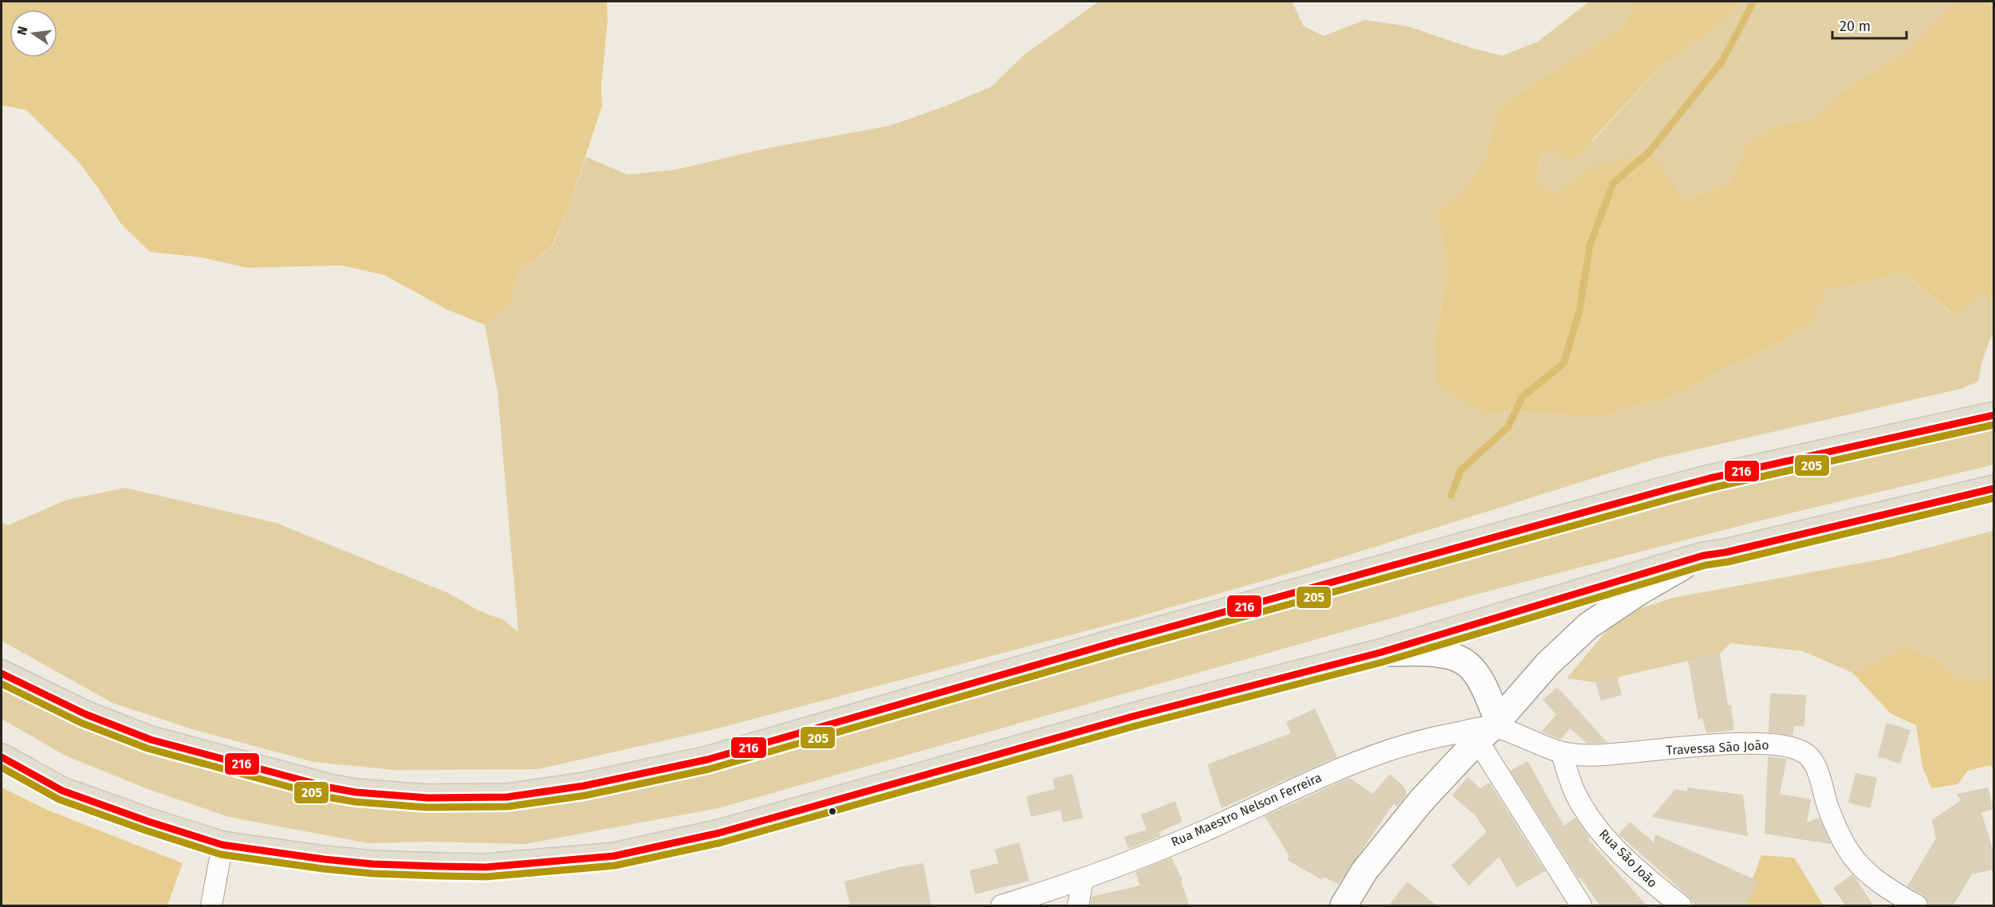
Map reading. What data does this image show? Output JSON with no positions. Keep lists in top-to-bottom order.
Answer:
{
  "streets": {
    "street": ["Travessa São João", "Rua Maestro Nelson Ferreira", "Rua São João"]
  },
  "crossings": [
    ["Travessa São João", "Rua Maestro Nelson Ferreira"],
    ["Travessa São João", "Rua São João"]
  ],
  "lines": ["transit line 216", "transit line 205"],
  "scale_bar": "20 m",
  "north": "left"
}
